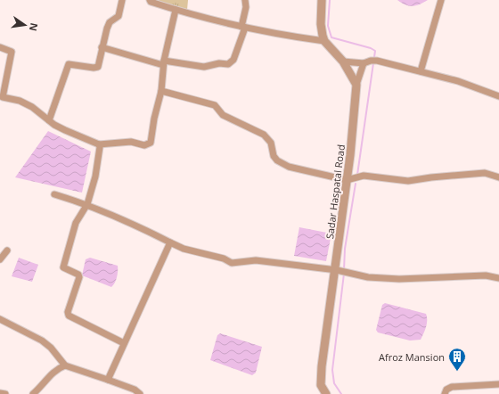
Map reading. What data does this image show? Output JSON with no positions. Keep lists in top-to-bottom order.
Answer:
{
  "streets": {
    "street": ["Sadar Haspatal Road"]
  },
  "places": {
    "building": ["Afroz Mansion"]
  },
  "north": "right"
}
